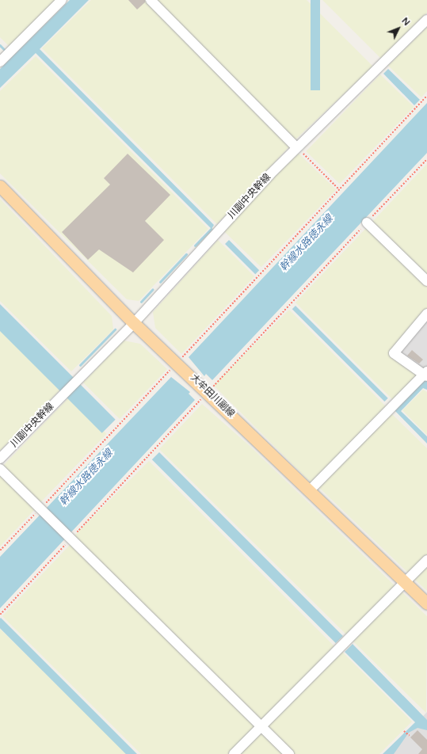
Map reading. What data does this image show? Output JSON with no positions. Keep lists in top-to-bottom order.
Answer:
{
  "streets": {
    "main road": ["大牟田川副線"],
    "street": ["川副中央幹線"]
  },
  "crossings": [
    ["川副中央幹線", "大牟田川副線"]
  ],
  "water": ["幹線水路徳永線"],
  "north": "top right"
}
